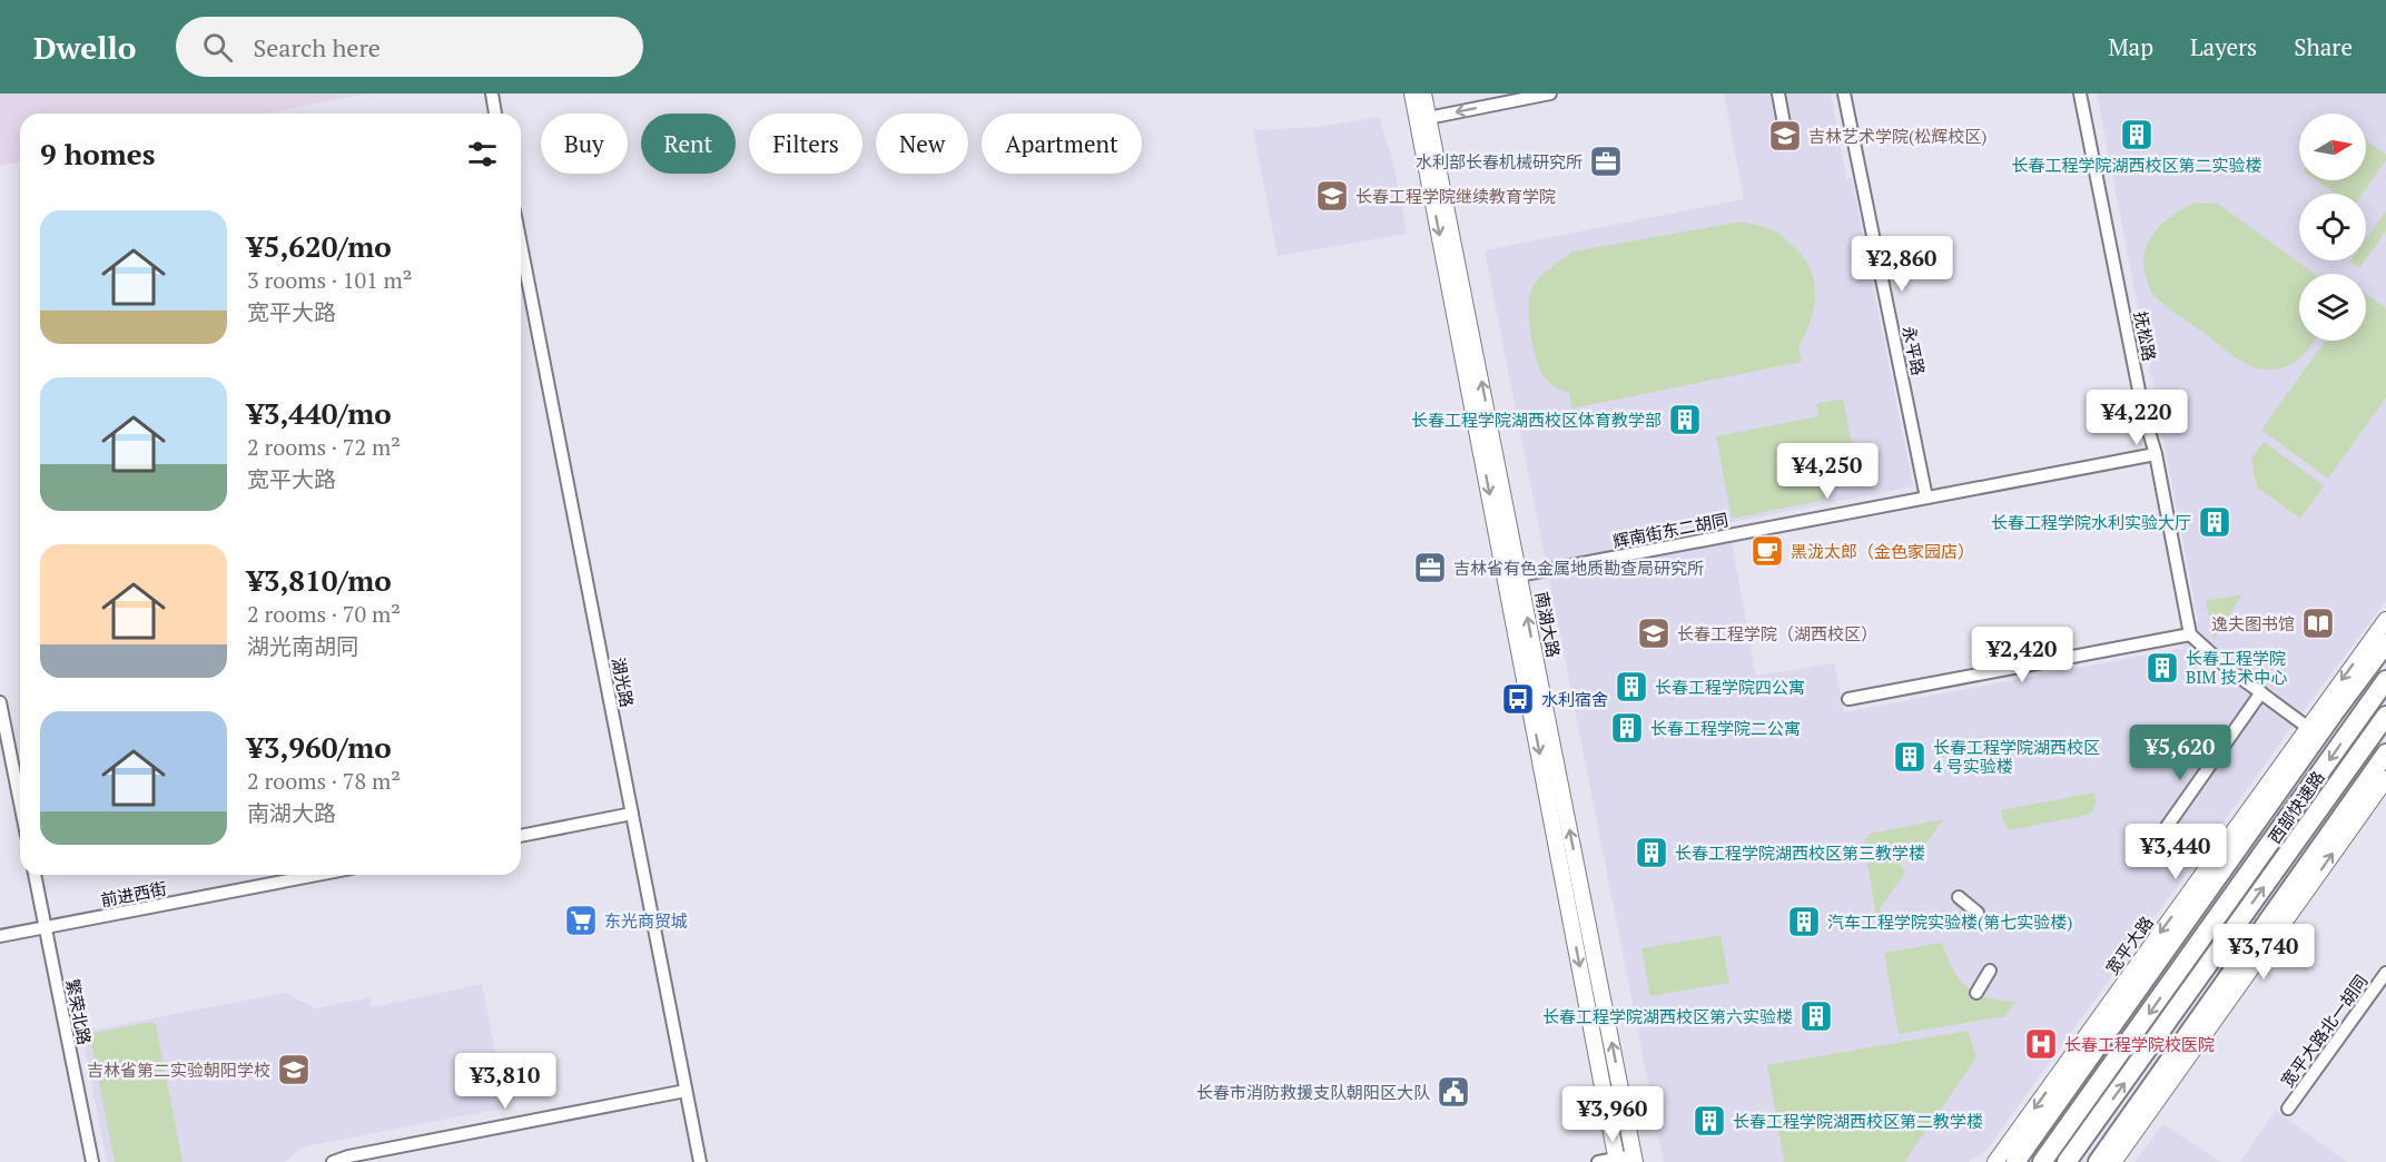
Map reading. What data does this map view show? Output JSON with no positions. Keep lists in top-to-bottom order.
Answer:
{
  "streets": {
    "highway": ["西部快速路"],
    "main road": ["南湖大路", "宽平大路"],
    "street": [
      "抚松路",
      "永平路",
      "辉南街东二胡同",
      "湖光路",
      "前进西街",
      "繁荣北路",
      "宽平大路北一胡同"
    ]
  },
  "crossings": [
    ["抚松路", "辉南街东二胡同"],
    ["永平路", "辉南街东二胡同"],
    ["辉南街东二胡同", "南湖大路"],
    ["前进西街", "繁荣北路"]
  ],
  "places": {
    "building": [
      "长春工程学院湖西校区第二实验楼",
      "长春工程学院湖西校区体育教学部",
      "长春工程学院水利实验大厅",
      "长春工程学院 BIM 技术中心",
      "长春工程学院四公寓",
      "长春工程学院二公寓",
      "长春工程学院湖西校区 4 号实验楼",
      "长春工程学院湖西校区第三教学楼",
      "汽车工程学院实验楼(第七实验楼)",
      "长春工程学院湖西校区第六实验楼",
      "长春工程学院湖西校区第二教学楼"
    ],
    "school or university": [
      "吉林艺术学院(松辉校区)",
      "长春工程学院继续教育学院",
      "长春工程学院（湖西校区）",
      "吉林省第二实验朝阳学校"
    ],
    "office": ["水利部长春机械研究所", "吉林省有色金属地质勘查局研究所"],
    "cafe": ["黑泷太郎（金色家园店）"],
    "library": ["逸夫图书馆"],
    "bus stop": ["水利宿舍"],
    "supermarket": ["东光商贸城"],
    "hospital": ["长春工程学院校医院"],
    "public building": ["长春市消防救援支队朝阳区大队"]
  },
  "north": "right",
  "page": {
    "header": "Dwello",
    "search": "Search here",
    "nav": ["Map", "Layers", "Share"],
    "chip": [
      "Buy",
      "Rent",
      "Filters",
      "New",
      "Apartment"
    ],
    "heading": "9 homes",
    "list": [
      {
        "name": "¥5,620/mo",
        "note": "3 rooms · 101 m² · 宽平大路"
      },
      {
        "name": "¥3,440/mo",
        "note": "2 rooms · 72 m² · 宽平大路"
      },
      {
        "name": "¥3,810/mo",
        "note": "2 rooms · 70 m² · 湖光南胡同"
      },
      {
        "name": "¥3,960/mo",
        "note": "2 rooms · 78 m² · 南湖大路"
      }
    ],
    "price": [
      "¥2,860",
      "¥4,220",
      "¥4,250",
      "¥2,420",
      "¥5,620",
      "¥3,440",
      "¥3,740",
      "¥3,810",
      "¥3,960"
    ]
  }
}
